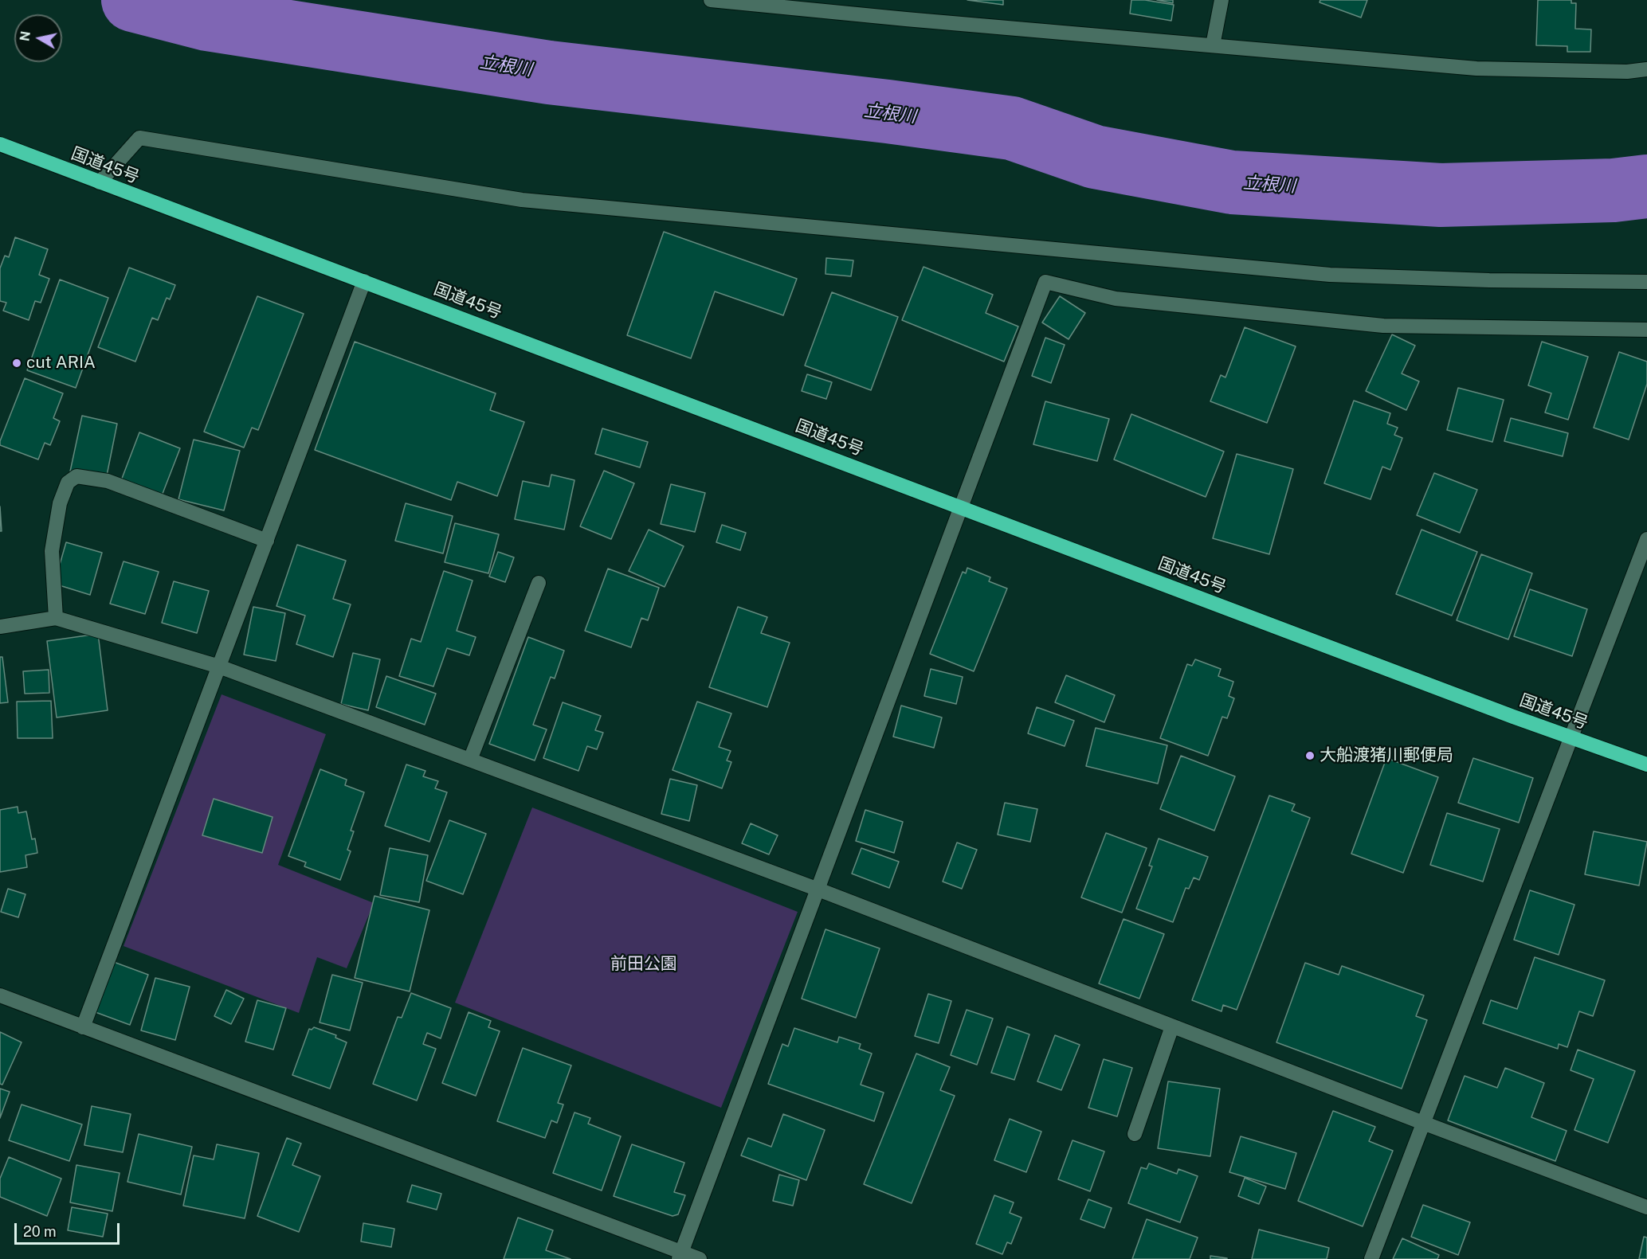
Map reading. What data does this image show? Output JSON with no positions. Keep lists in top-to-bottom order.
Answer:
{
  "streets": {
    "highway": ["国道45号"]
  },
  "water": ["立根川"],
  "parks": ["前田公園"],
  "places": ["cut ARIA", "大船渡猪川郵便局"],
  "scale_bar": "20 m",
  "north": "left"
}
